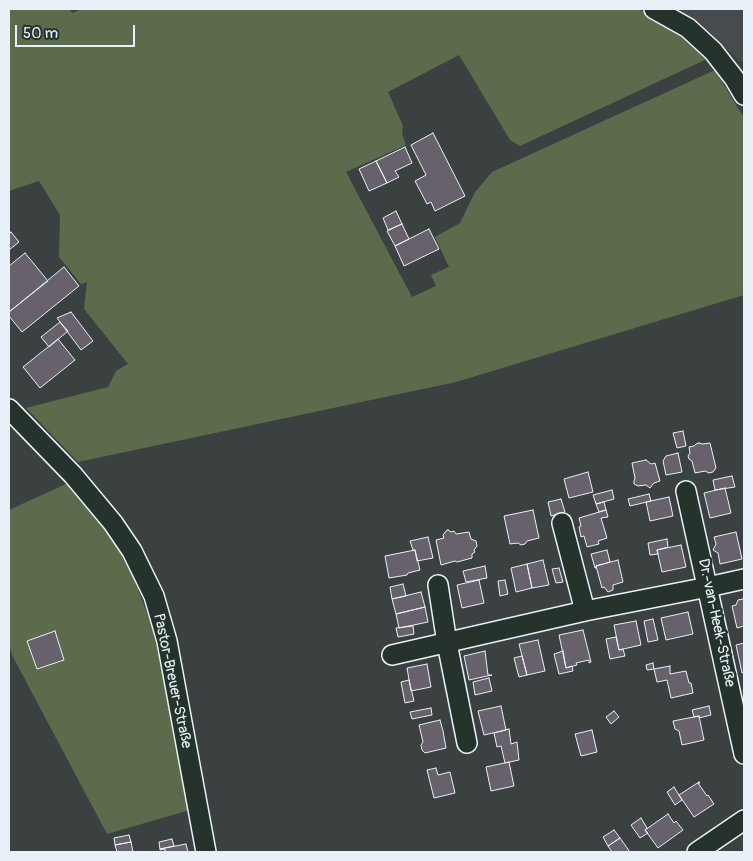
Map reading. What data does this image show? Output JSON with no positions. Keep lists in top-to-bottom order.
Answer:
{
  "streets": {
    "street": ["Dr.-van-Heek-Straße", "Pastor-Breuer-Straße"]
  },
  "scale_bar": "50 m"
}
